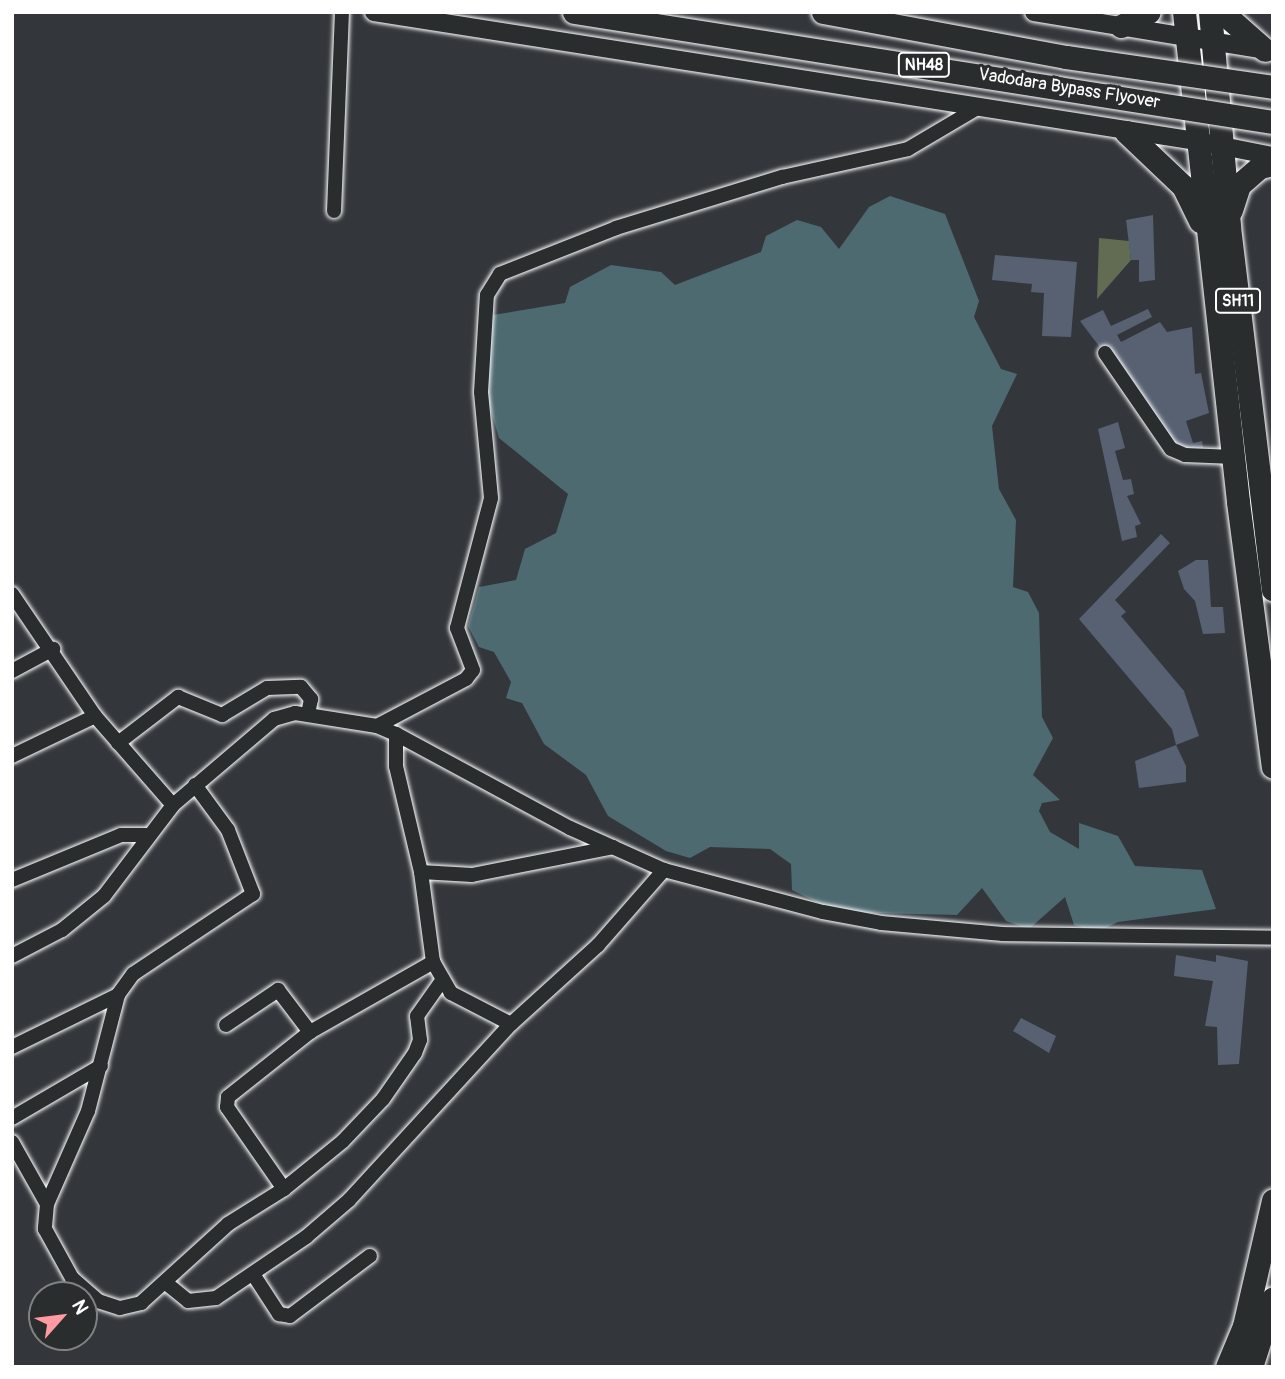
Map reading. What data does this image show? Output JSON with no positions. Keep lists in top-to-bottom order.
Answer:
{
  "streets": {
    "main road": ["NH48", "Vadodara Bypass Flyover", "SH11"]
  },
  "north": "top right"
}
